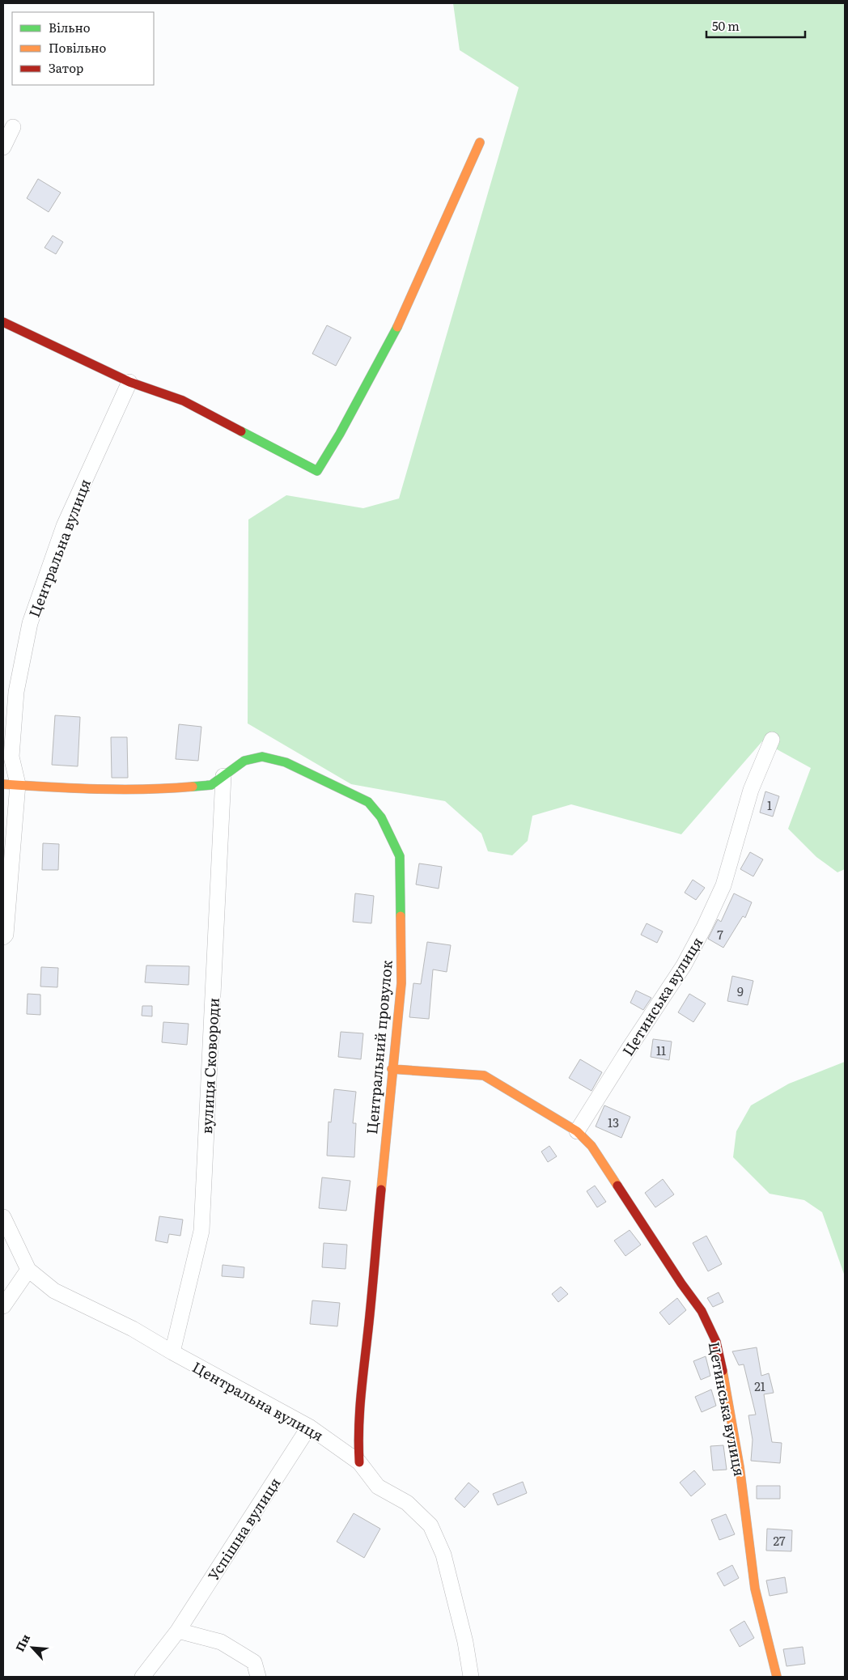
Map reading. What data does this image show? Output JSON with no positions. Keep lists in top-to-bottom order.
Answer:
{
  "streets": {
    "street": [
      "Центральна вулиця",
      "Цетинська вулиця",
      "Центральний провулок",
      "вулиця Сковороди",
      "Успішна вулиця"
    ]
  },
  "crossings": [
    ["Центральна вулиця", "Центральний провулок"],
    ["Центральна вулиця", "вулиця Сковороди"],
    ["Центральна вулиця", "Успішна вулиця"],
    ["Цетинська вулиця", "Центральний провулок"],
    ["Центральний провулок", "вулиця Сковороди"]
  ],
  "house_numbers": [
    "1",
    "7",
    "9",
    "11",
    "13",
    "21",
    "27"
  ],
  "legend": ["Вільно", "Повільно", "Затор"],
  "scale_bar": "50 m",
  "north": "top left"
}
